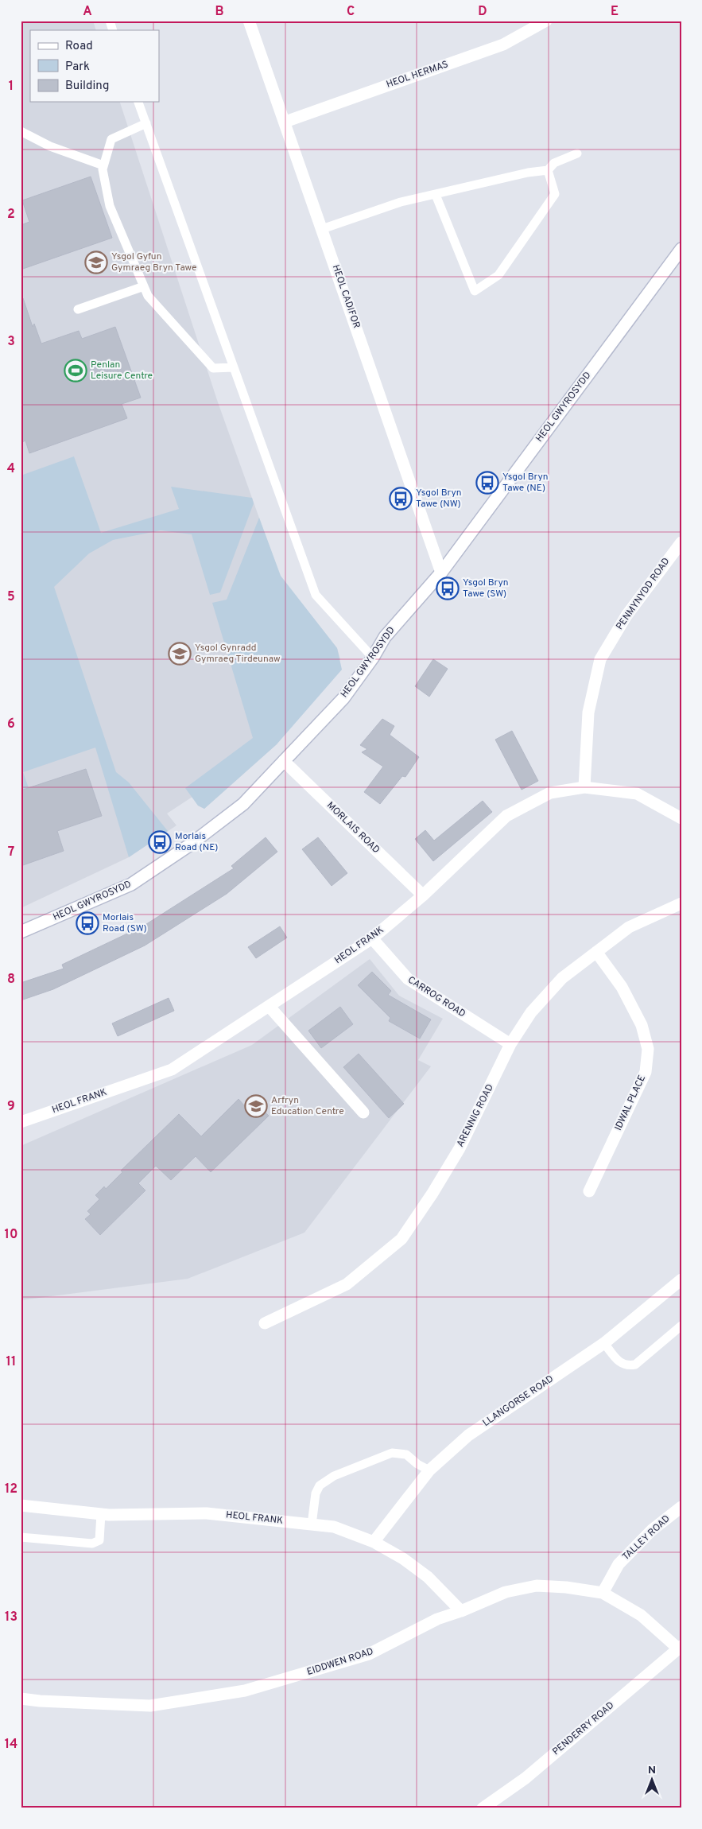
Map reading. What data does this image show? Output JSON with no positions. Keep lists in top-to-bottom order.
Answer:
{
  "streets": {
    "street": [
      "HEOL HERMAS",
      "HEOL CADIFOR",
      "HEOL GWYROSYDD",
      "PENMYNYDD ROAD",
      "MORLAIS ROAD",
      "HEOL FRANK",
      "CARROG ROAD",
      "IDWAL PLACE",
      "ARENNIG ROAD",
      "LLANGORSE ROAD",
      "TALLEY ROAD",
      "EIDDWEN ROAD",
      "PENDERRY ROAD"
    ]
  },
  "crossings": [
    ["HEOL HERMAS", "HEOL CADIFOR"],
    ["HEOL CADIFOR", "HEOL GWYROSYDD"],
    ["HEOL GWYROSYDD", "MORLAIS ROAD"],
    ["PENMYNYDD ROAD", "HEOL FRANK"],
    ["MORLAIS ROAD", "HEOL FRANK"],
    ["HEOL FRANK", "CARROG ROAD"],
    ["HEOL FRANK", "LLANGORSE ROAD"],
    ["HEOL FRANK", "EIDDWEN ROAD"],
    ["CARROG ROAD", "ARENNIG ROAD"],
    ["IDWAL PLACE", "ARENNIG ROAD"],
    ["TALLEY ROAD", "EIDDWEN ROAD"],
    ["EIDDWEN ROAD", "PENDERRY ROAD"]
  ],
  "places": {
    "school or university": ["Ysgol Gyfun Gymraeg Bryn Tawe", "Ysgol Gynradd Gymraeg Tirdeunaw", "Arfryn Education Centre"],
    "sports": ["Penlan Leisure Centre"],
    "bus stop": [
      "Ysgol Bryn Tawe (NE)",
      "Ysgol Bryn Tawe (NW)",
      "Ysgol Bryn Tawe (SW)",
      "Morlais Road (NE)",
      "Morlais Road (SW)"
    ]
  },
  "legend": ["Road", "Park", "Building"],
  "north": "top",
  "grid": {
    "columns": [
      "A",
      "B",
      "C",
      "D",
      "E"
    ],
    "rows": [
      "1",
      "2",
      "3",
      "4",
      "5",
      "6",
      "7",
      "8",
      "9",
      "10",
      "11",
      "12",
      "13",
      "14"
    ]
  }
}
